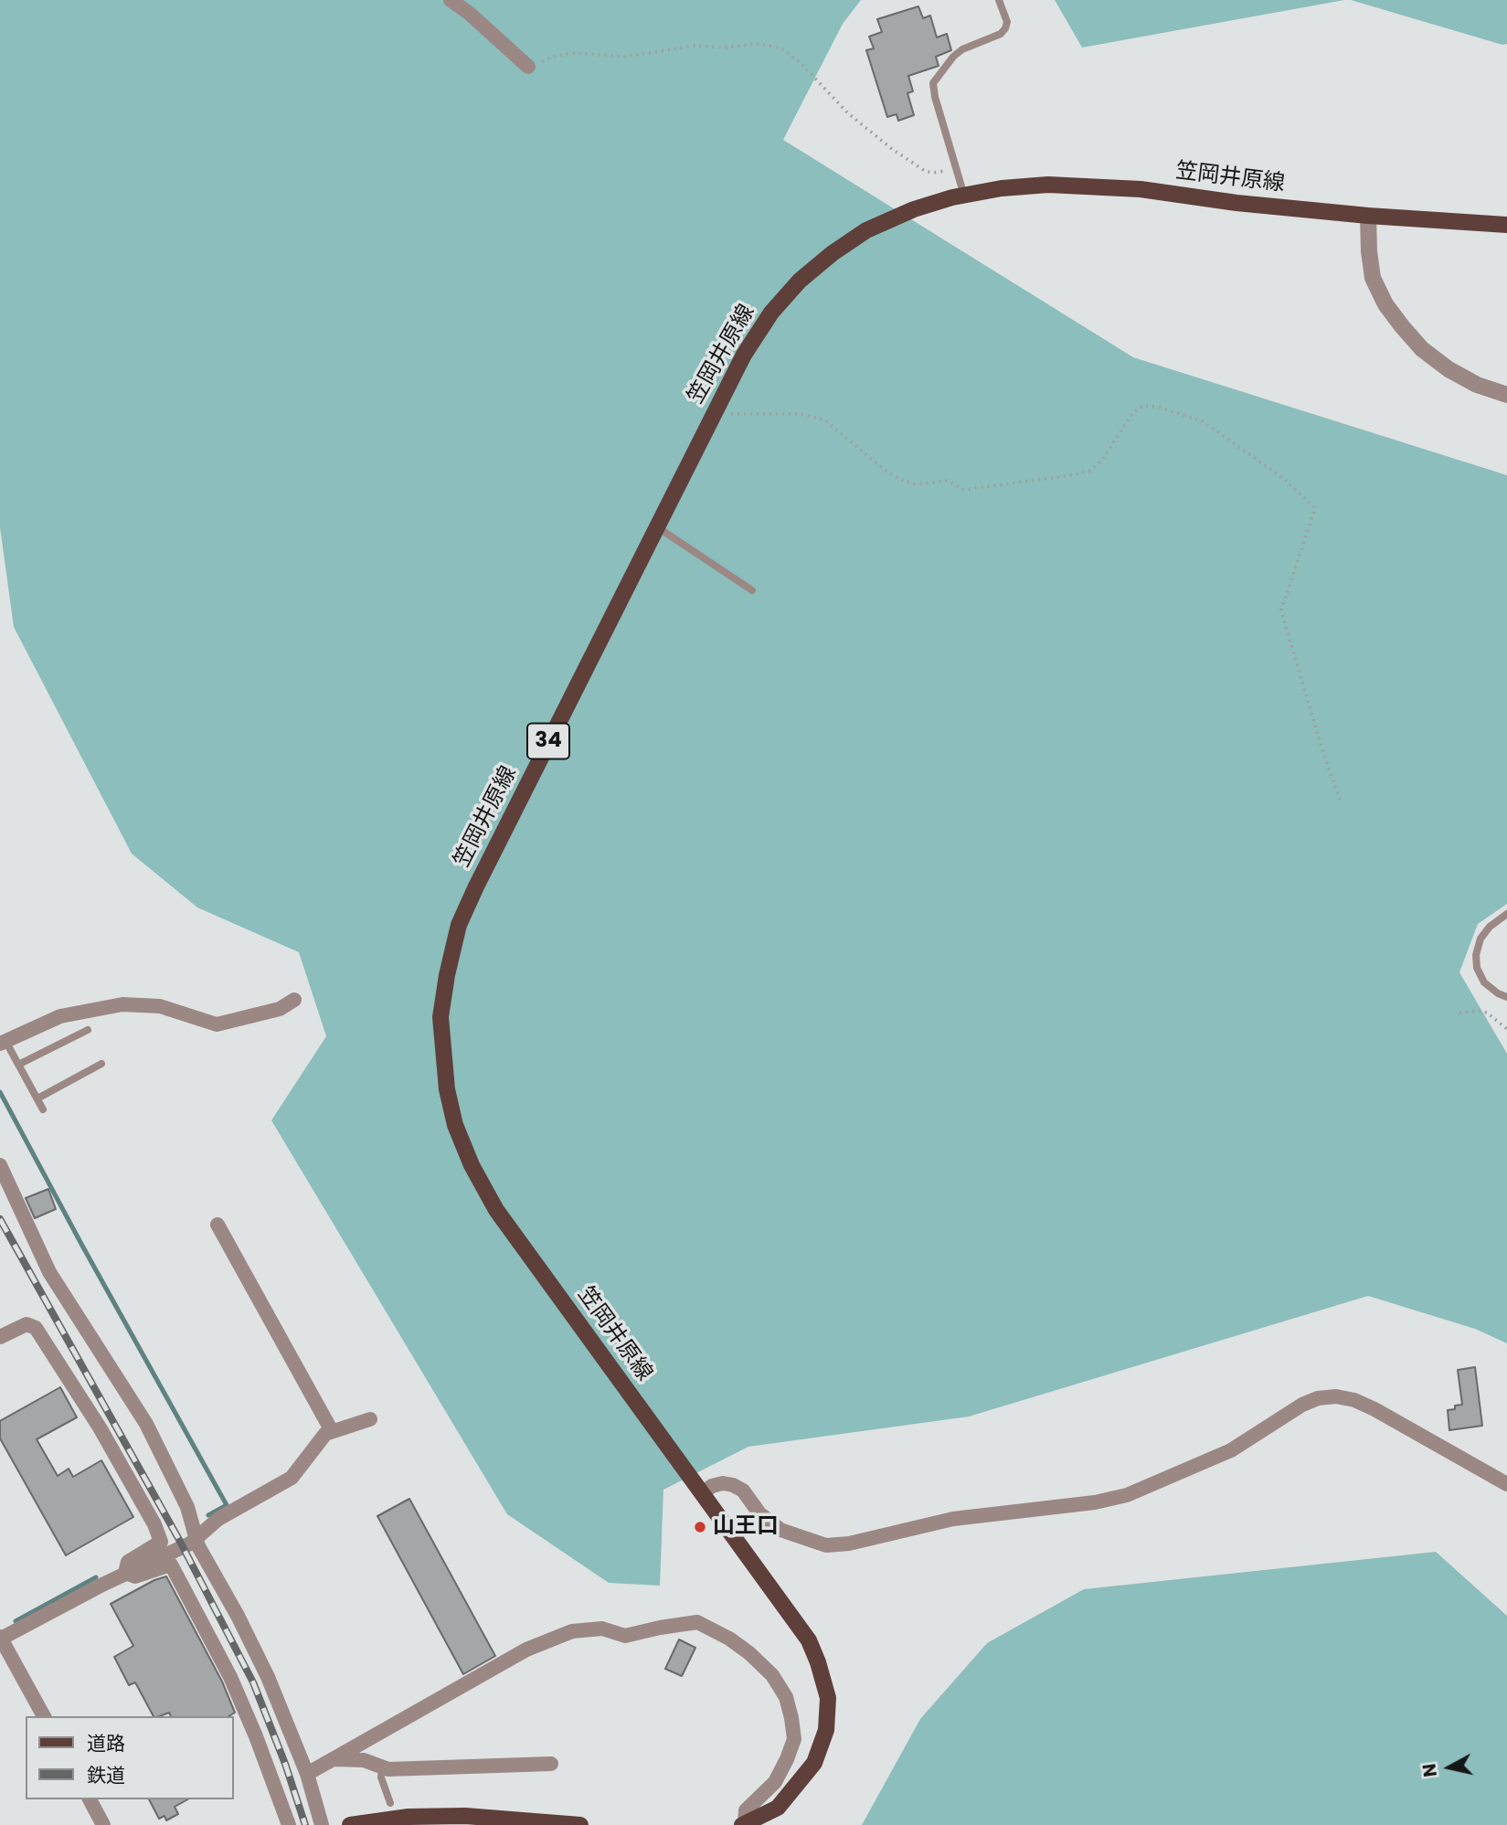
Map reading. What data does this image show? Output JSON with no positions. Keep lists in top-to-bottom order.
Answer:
{
  "streets": {
    "main road": ["笠岡井原線", "34"]
  },
  "places": ["山王口"],
  "legend": ["道路", "鉄道"],
  "north": "left"
}
